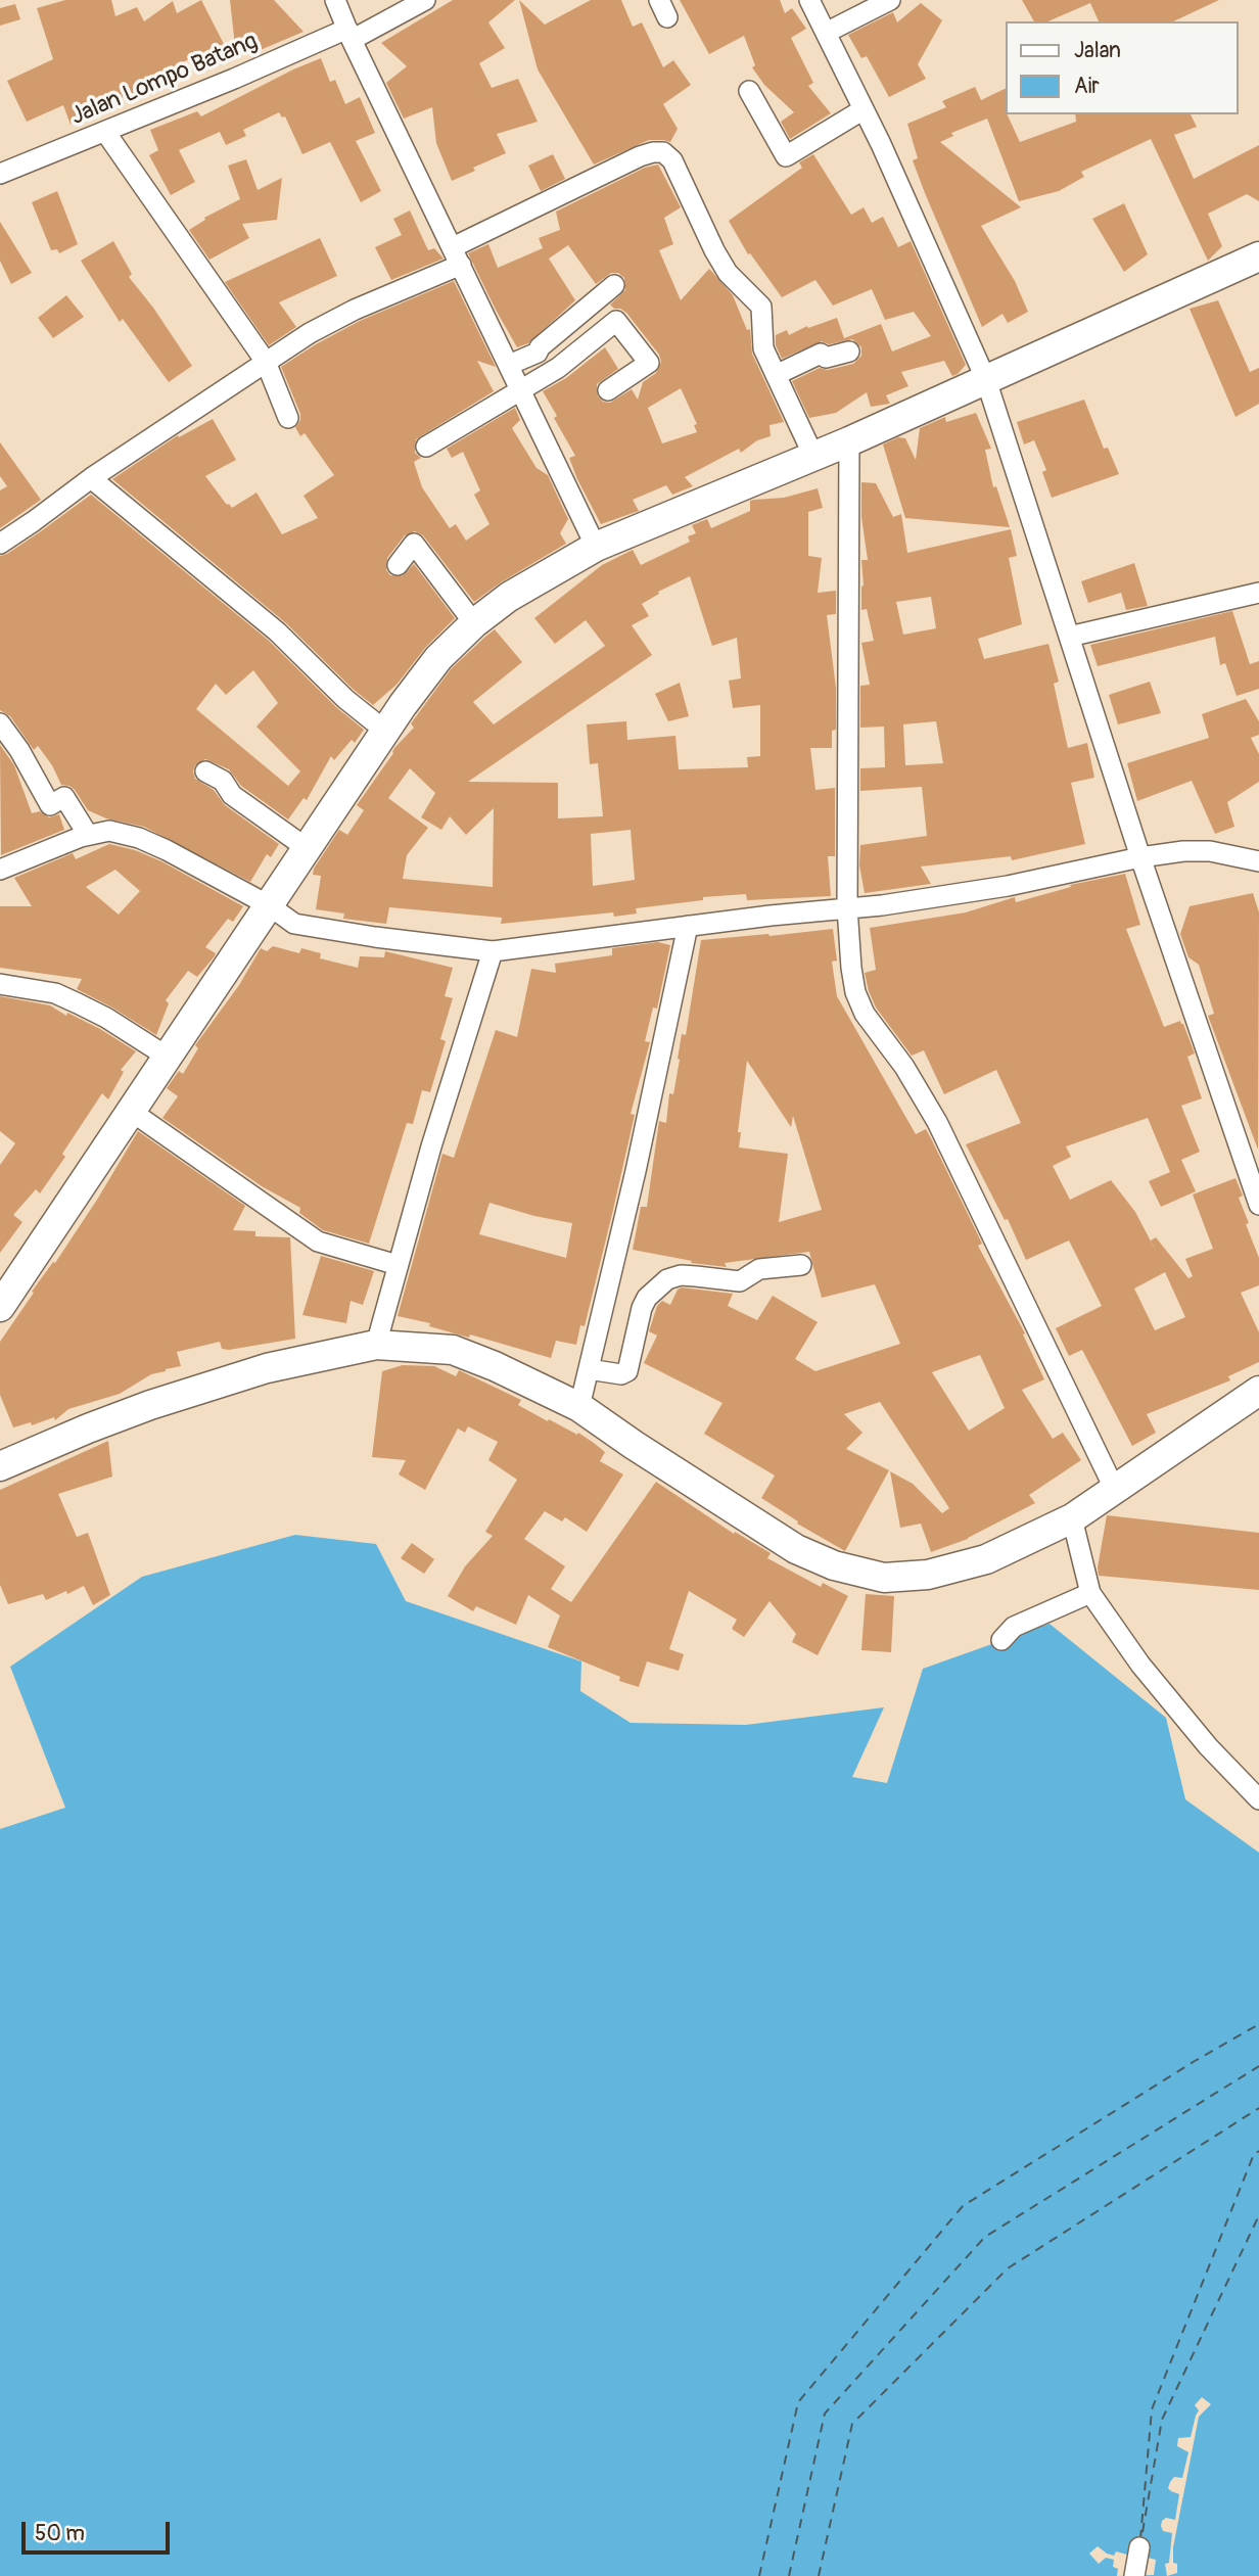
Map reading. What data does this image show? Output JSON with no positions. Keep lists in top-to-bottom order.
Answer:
{
  "streets": {
    "street": ["Jalan Lompo Batang"]
  },
  "legend": ["Jalan", "Air"],
  "scale_bar": "50 m"
}
